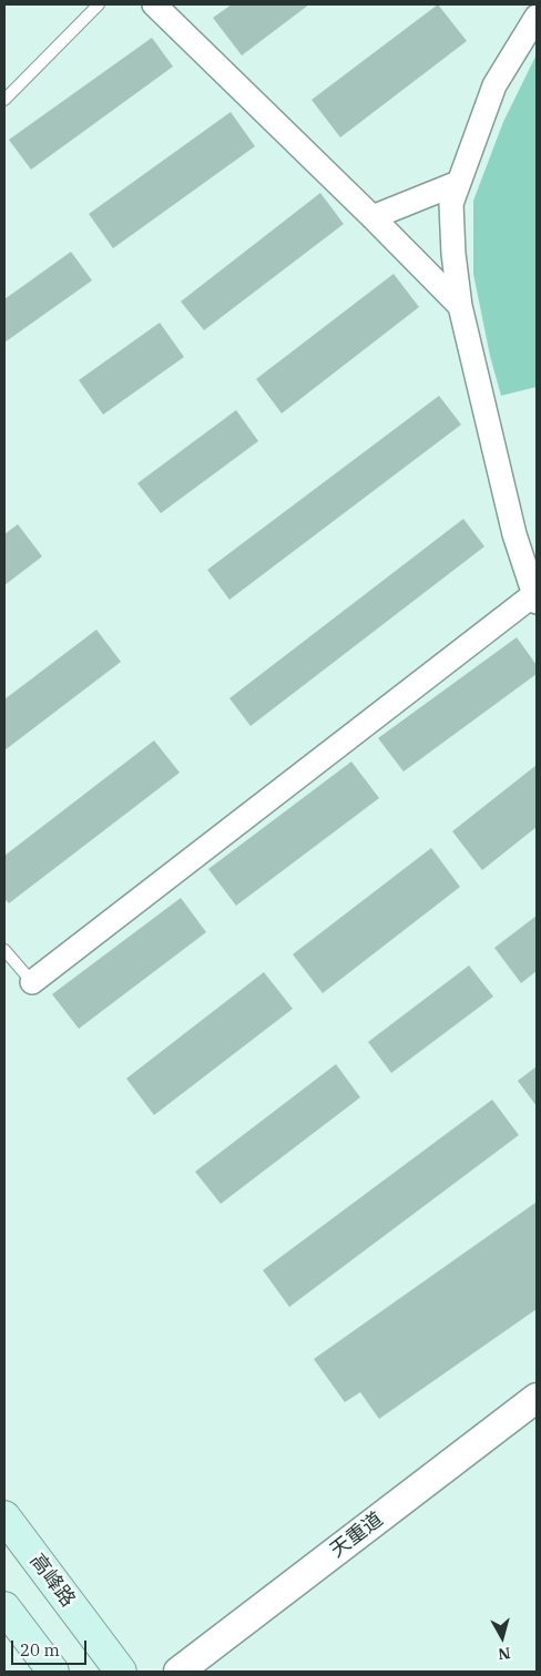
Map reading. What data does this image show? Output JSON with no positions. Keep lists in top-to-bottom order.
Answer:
{
  "streets": {
    "main road": ["高峰路"],
    "street": ["天重道"]
  },
  "scale_bar": "20 m",
  "north": "bottom"
}
